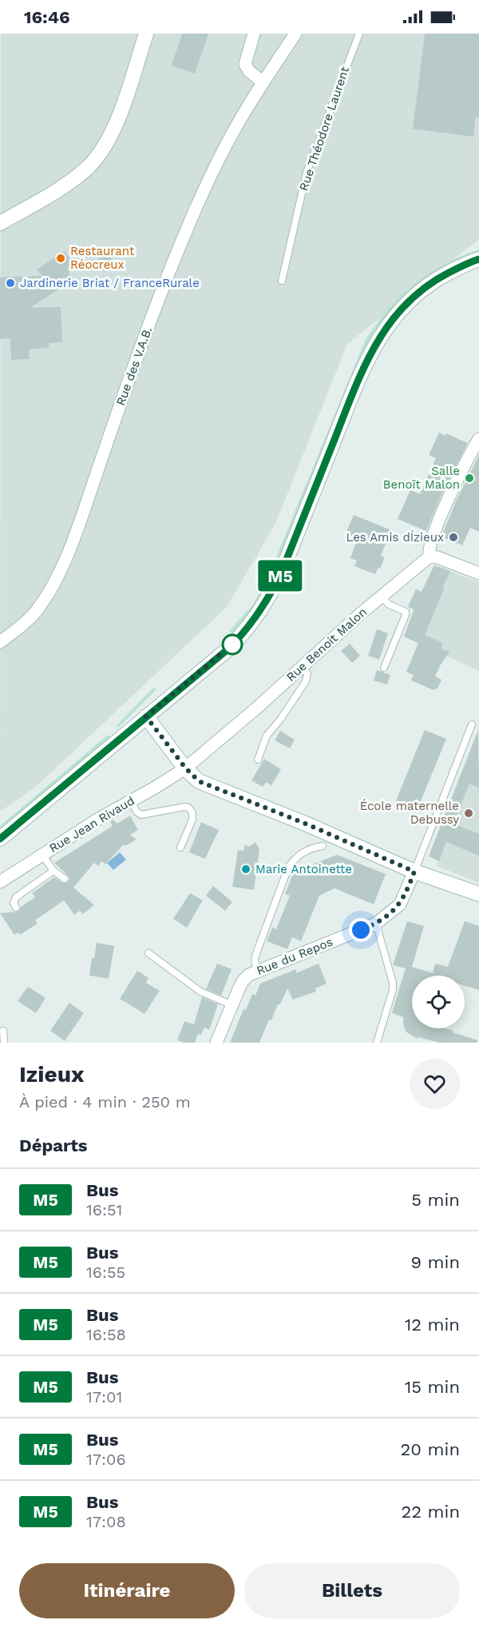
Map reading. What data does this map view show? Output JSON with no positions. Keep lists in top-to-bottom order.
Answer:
{
  "streets": {
    "street": [
      "Rue des V.A.B.",
      "Rue Benoit Malon",
      "Rue Jean Rivaud",
      "Rue du Repos"
    ],
    "lane": ["Rue Théodore Laurent"]
  },
  "crossings": [
    ["Rue Benoit Malon", "Rue Jean Rivaud"]
  ],
  "places": [
    "Restaurant Réocreux",
    "Jardinerie Briat / FranceRurale",
    "Salle Benoît Malon",
    "Les Amis dÍzieux",
    "École maternelle Debussy",
    "Marie Antoinette"
  ],
  "lines": ["bus line M5"],
  "page": {
    "status": "16:46",
    "on_map": "M5",
    "heading": [
      ["Izieux", "À pied · 4 min · 250 m"],
      "Départs"
    ],
    "list": [
      {
        "mark": "M5",
        "name": "Bus",
        "note": "16:51",
        "value": "5 min"
      },
      {
        "mark": "M5",
        "name": "Bus",
        "note": "16:55",
        "value": "9 min"
      },
      {
        "mark": "M5",
        "name": "Bus",
        "note": "16:58",
        "value": "12 min"
      },
      {
        "mark": "M5",
        "name": "Bus",
        "note": "17:01",
        "value": "15 min"
      },
      {
        "mark": "M5",
        "name": "Bus",
        "note": "17:06",
        "value": "20 min"
      },
      {
        "mark": "M5",
        "name": "Bus",
        "note": "17:08",
        "value": "22 min"
      }
    ],
    "buttons": ["Itinéraire", "Billets"]
  }
}
